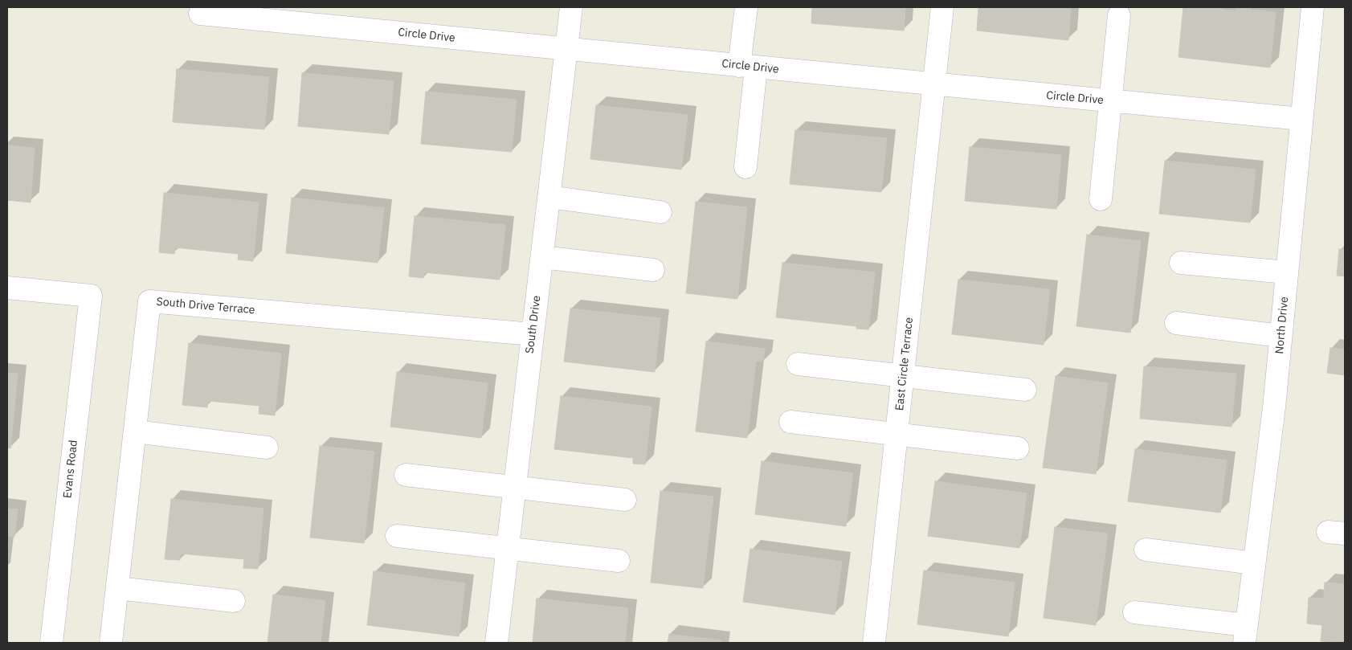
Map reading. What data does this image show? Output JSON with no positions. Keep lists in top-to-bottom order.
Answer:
{
  "streets": {
    "street": [
      "Circle Drive",
      "South Drive Terrace",
      "South Drive",
      "North Drive",
      "East Circle Terrace",
      "Evans Road"
    ]
  },
  "crossings": [
    ["Circle Drive", "South Drive"],
    ["Circle Drive", "North Drive"],
    ["Circle Drive", "East Circle Terrace"],
    ["South Drive Terrace", "South Drive"]
  ]
}
